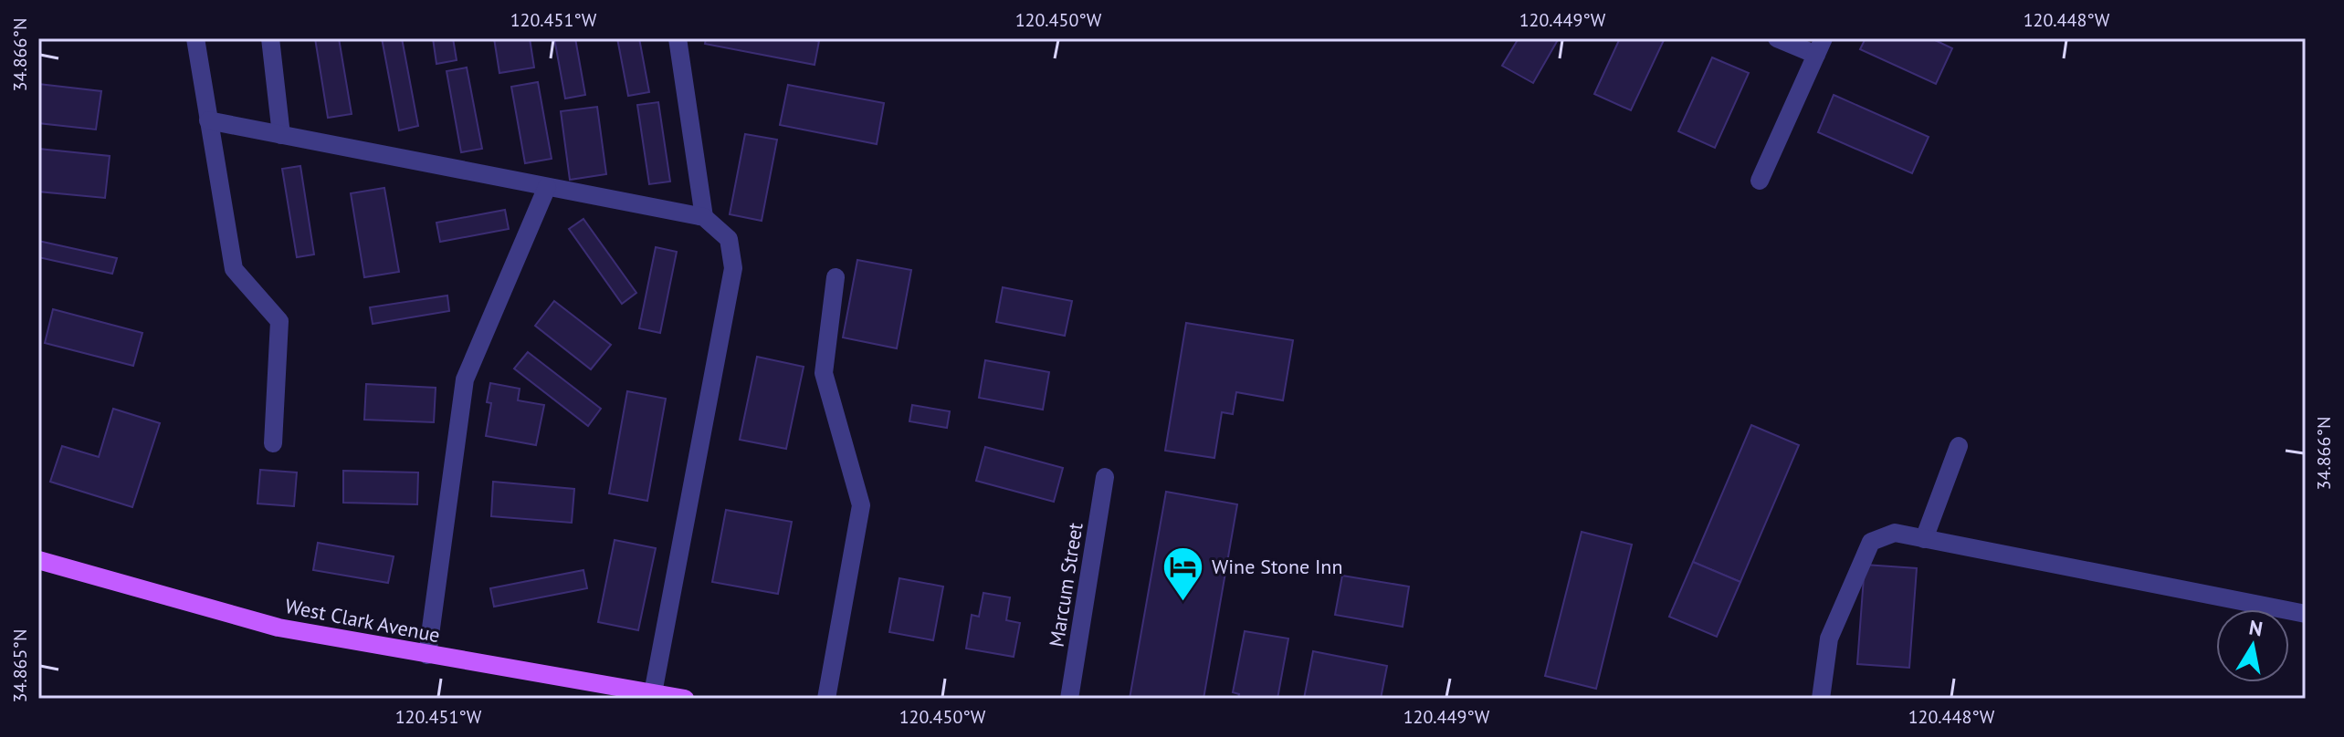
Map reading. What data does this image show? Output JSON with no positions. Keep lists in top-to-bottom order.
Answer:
{
  "streets": {
    "main road": ["West Clark Avenue"],
    "street": ["Marcum Street"]
  },
  "places": {
    "hotel": ["Wine Stone Inn"]
  },
  "north": "top",
  "coordinates": [
    "120.451°W",
    "120.450°W",
    "120.449°W",
    "120.448°W",
    "34.866°N",
    "34.865°N"
  ]
}
